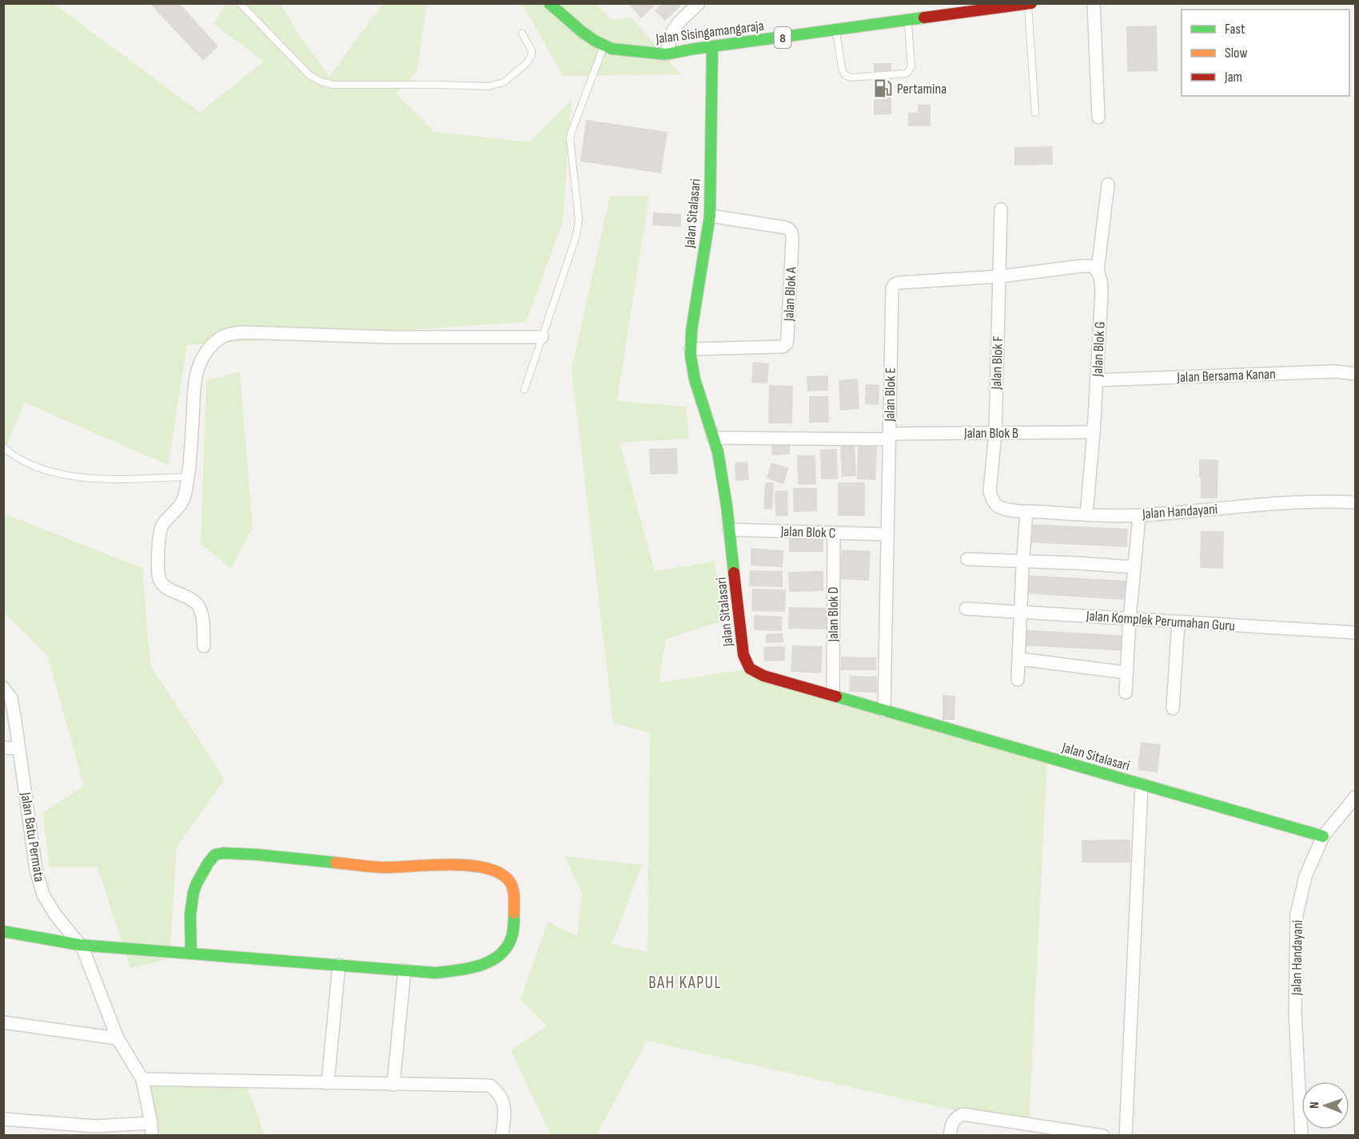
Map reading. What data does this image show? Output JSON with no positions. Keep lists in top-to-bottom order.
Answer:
{
  "streets": {
    "main road": ["Jalan Sisingamangaraja", "8", "Jalan Sitalasari"],
    "street": [
      "Jalan Blok A",
      "Jalan Blok G",
      "Jalan Blok F",
      "Jalan Bersama Kanan",
      "Jalan Blok E",
      "Jalan Blok B",
      "Jalan Handayani",
      "Jalan Blok C",
      "Jalan Blok D",
      "Jalan Komplek Perumahan Guru",
      "Jalan Batu Permata"
    ]
  },
  "crossings": [
    ["Jalan Sisingamangaraja", "Jalan Sitalasari"],
    ["Jalan Sitalasari", "Jalan Blok A"],
    ["Jalan Sitalasari", "Jalan Blok E"],
    ["Jalan Sitalasari", "Jalan Blok B"],
    ["Jalan Sitalasari", "Jalan Handayani"],
    ["Jalan Sitalasari", "Jalan Blok C"],
    ["Jalan Sitalasari", "Jalan Blok D"],
    ["Jalan Blok G", "Jalan Bersama Kanan"],
    ["Jalan Blok G", "Jalan Blok E"],
    ["Jalan Blok G", "Jalan Blok B"],
    ["Jalan Blok G", "Jalan Handayani"],
    ["Jalan Blok F", "Jalan Blok E"],
    ["Jalan Blok F", "Jalan Blok B"],
    ["Jalan Blok F", "Jalan Handayani"],
    ["Jalan Blok E", "Jalan Blok B"],
    ["Jalan Blok E", "Jalan Blok C"],
    ["Jalan Blok C", "Jalan Blok D"]
  ],
  "districts": ["BAH KAPUL"],
  "places": {
    "fuel station": ["Pertamina"]
  },
  "legend": ["Fast", "Slow", "Jam"],
  "north": "left"
}
